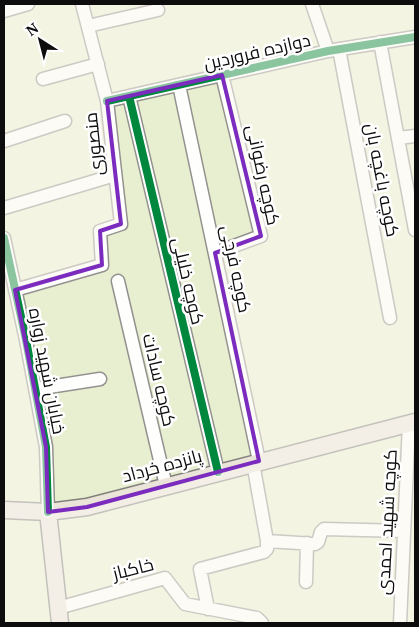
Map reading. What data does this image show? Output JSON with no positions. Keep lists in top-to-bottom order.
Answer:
{
  "streets": {
    "main road": ["پانزده خرداد"],
    "street": [
      "دوازده فروردین",
      "منصوری",
      "کوچه رضوانی",
      "کوچه باغچه بان",
      "کوچه فرجی",
      "کوچه خلیلی",
      "خیابان شهید زواره",
      "کوچه سادات",
      "کوچه شهید احمدی",
      "خاکباز"
    ]
  },
  "crossings": [
    ["دوازده فروردین", "منصوری"],
    ["دوازده فروردین", "کوچه رضوانی"],
    ["دوازده فروردین", "کوچه باغچه بان"],
    ["دوازده فروردین", "کوچه فرجی"],
    ["دوازده فروردین", "کوچه خلیلی"],
    ["منصوری", "خیابان شهید زواره"],
    ["کوچه رضوانی", "کوچه فرجی"],
    ["کوچه فرجی", "پانزده خرداد"],
    ["کوچه خلیلی", "پانزده خرداد"],
    ["خیابان شهید زواره", "پانزده خرداد"],
    ["کوچه سادات", "پانزده خرداد"],
    ["پانزده خرداد", "کوچه شهید احمدی"]
  ],
  "north": "top left"
}
